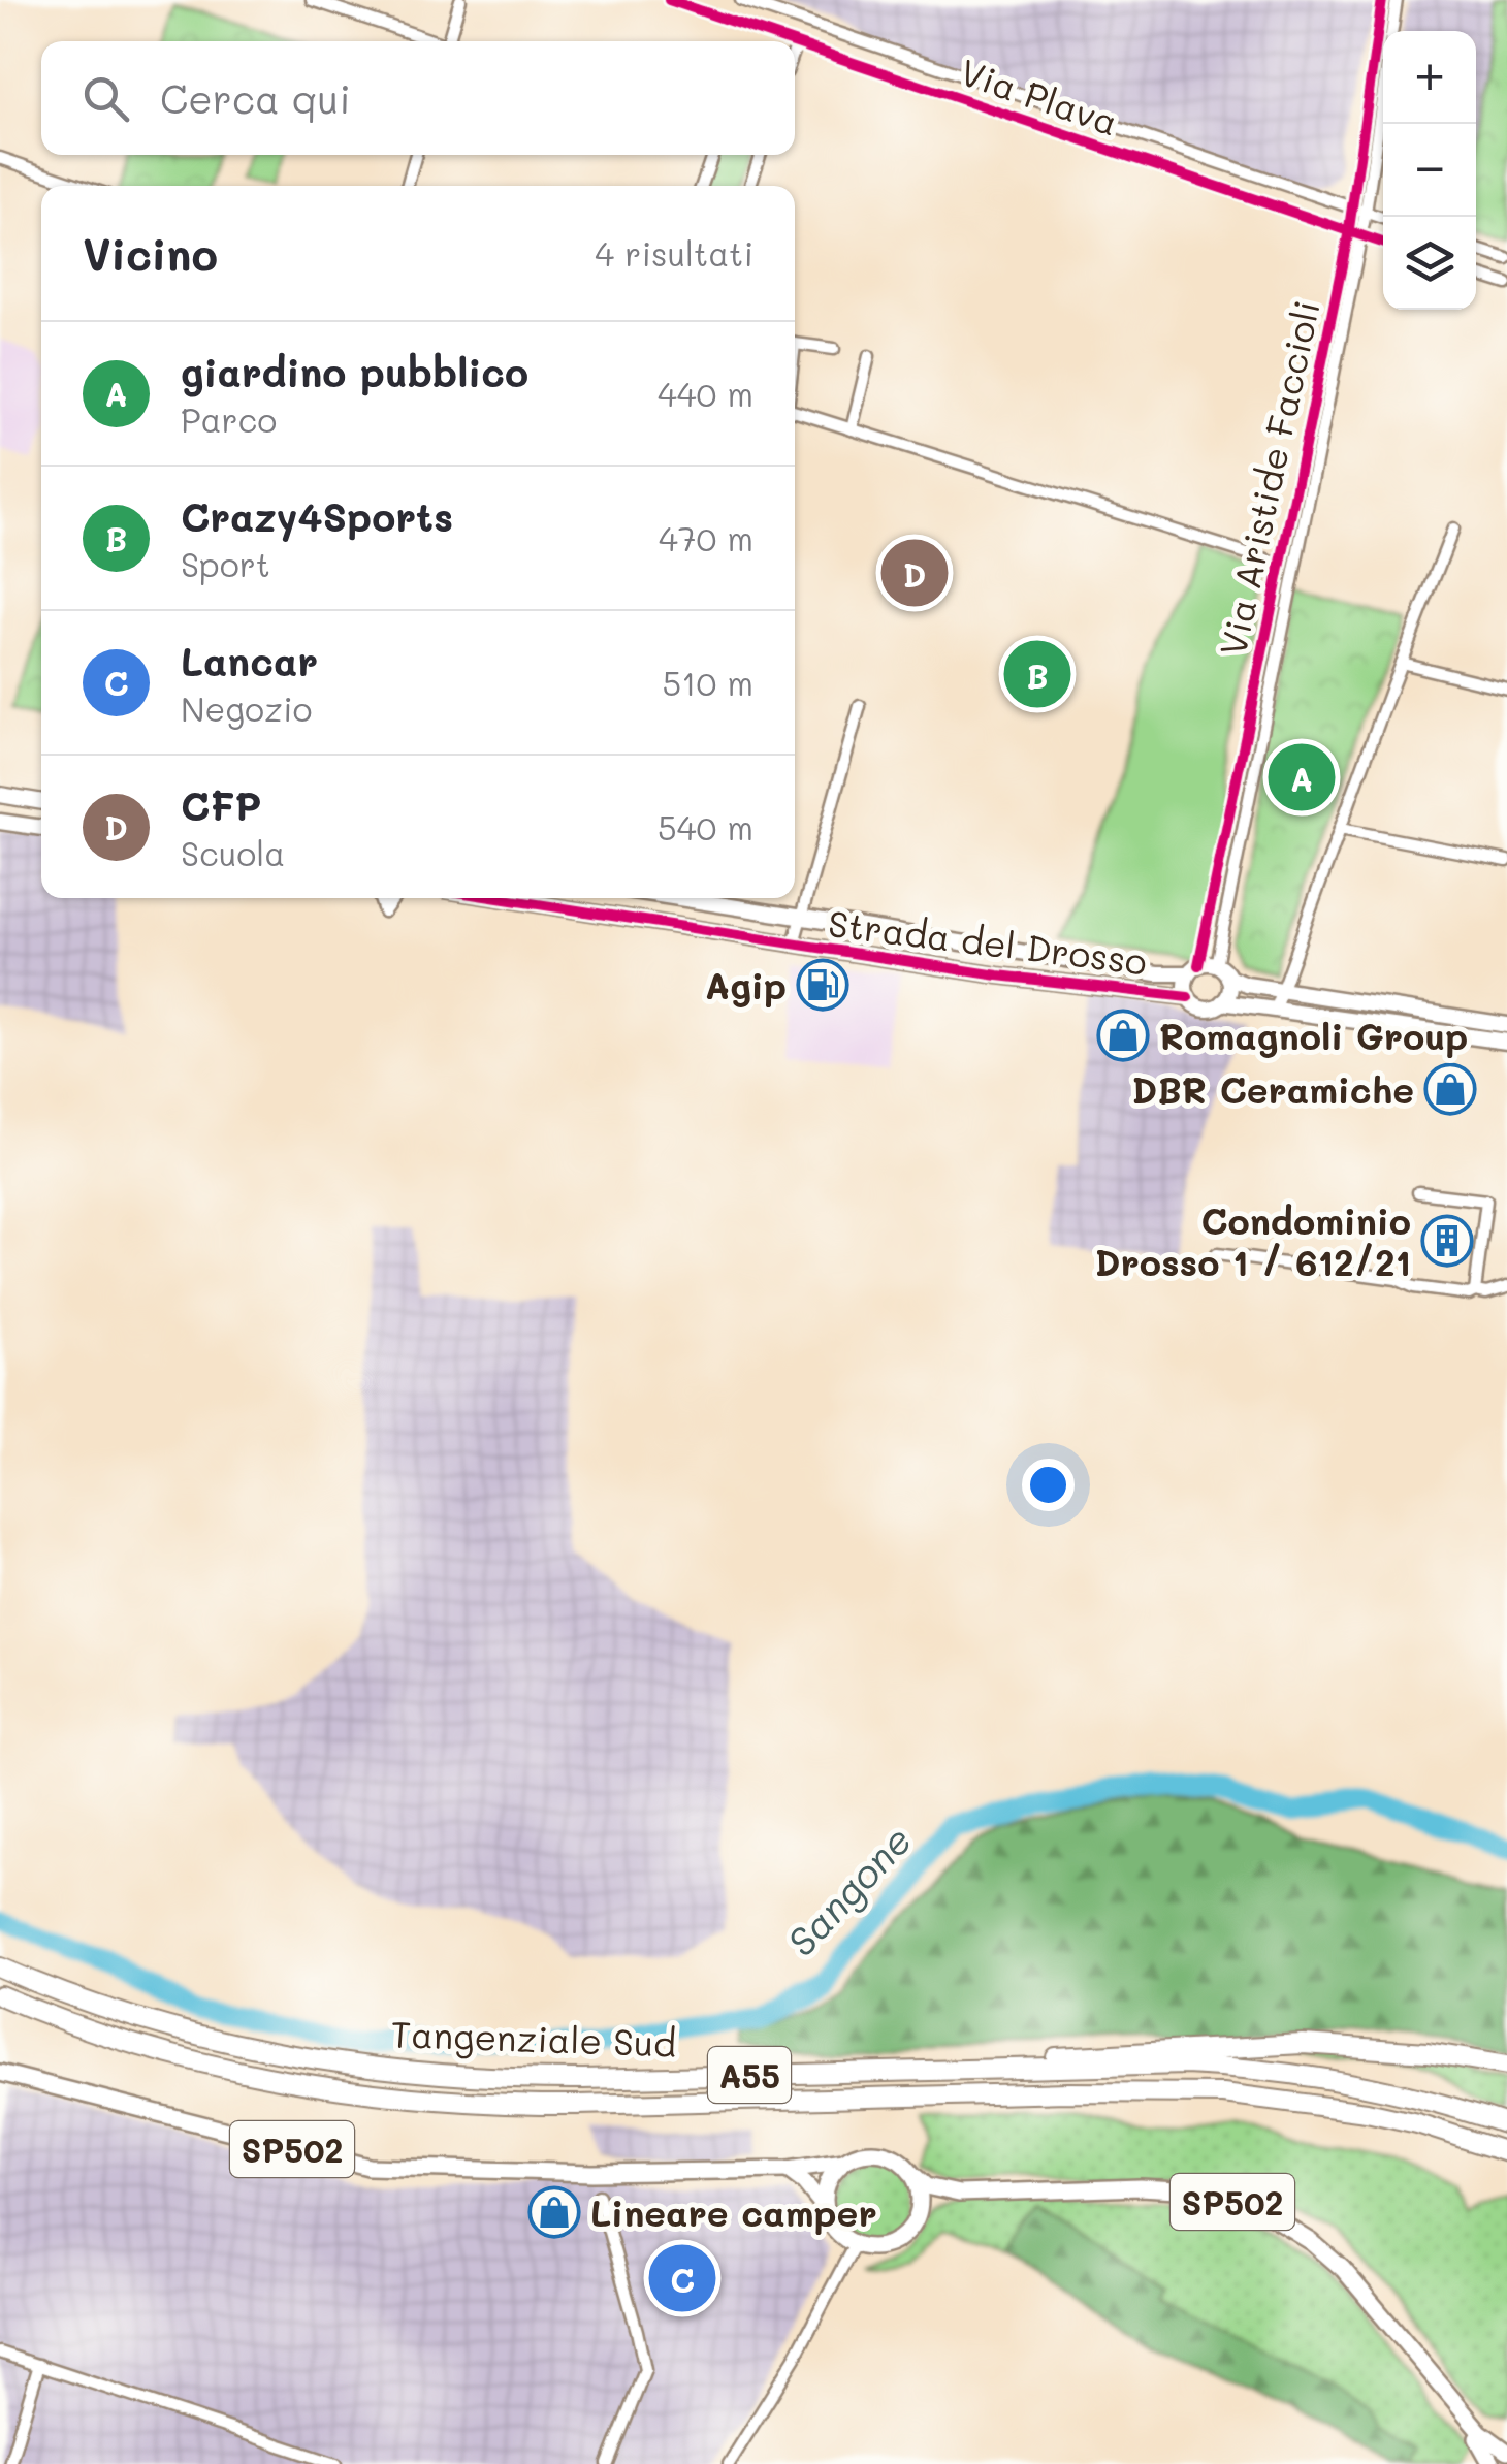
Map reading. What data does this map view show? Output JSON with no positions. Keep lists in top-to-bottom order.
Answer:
{
  "streets": {
    "highway": ["Tangenziale Sud", "A55"],
    "main road": ["SP502"],
    "street": ["Via Plava", "Via Aristide Faccioli", "Strada del Drosso"]
  },
  "crossings": [
    ["Via Plava", "Via Aristide Faccioli"],
    ["Via Aristide Faccioli", "Strada del Drosso"]
  ],
  "water": ["Sangone"],
  "places": {
    "fuel station": ["Agip"],
    "shop": ["Romagnoli Group", "DBR Ceramiche", "Lineare camper"],
    "building": ["Condominio Drosso 1 / 612/21"]
  },
  "page": {
    "map_buttons": ["+", "−"],
    "search": "Cerca qui",
    "heading": ["Vicino", "4 risultati"],
    "list": [
      {
        "mark": "A",
        "name": "giardino pubblico",
        "note": "Parco",
        "value": "440 m"
      },
      {
        "mark": "B",
        "name": "Crazy4Sports",
        "note": "Sport",
        "value": "470 m"
      },
      {
        "mark": "C",
        "name": "Lancar",
        "note": "Negozio",
        "value": "510 m"
      },
      {
        "mark": "D",
        "name": "CFP",
        "note": "Scuola",
        "value": "540 m"
      }
    ],
    "pins": [
      "D",
      "B",
      "A",
      "C"
    ]
  }
}
